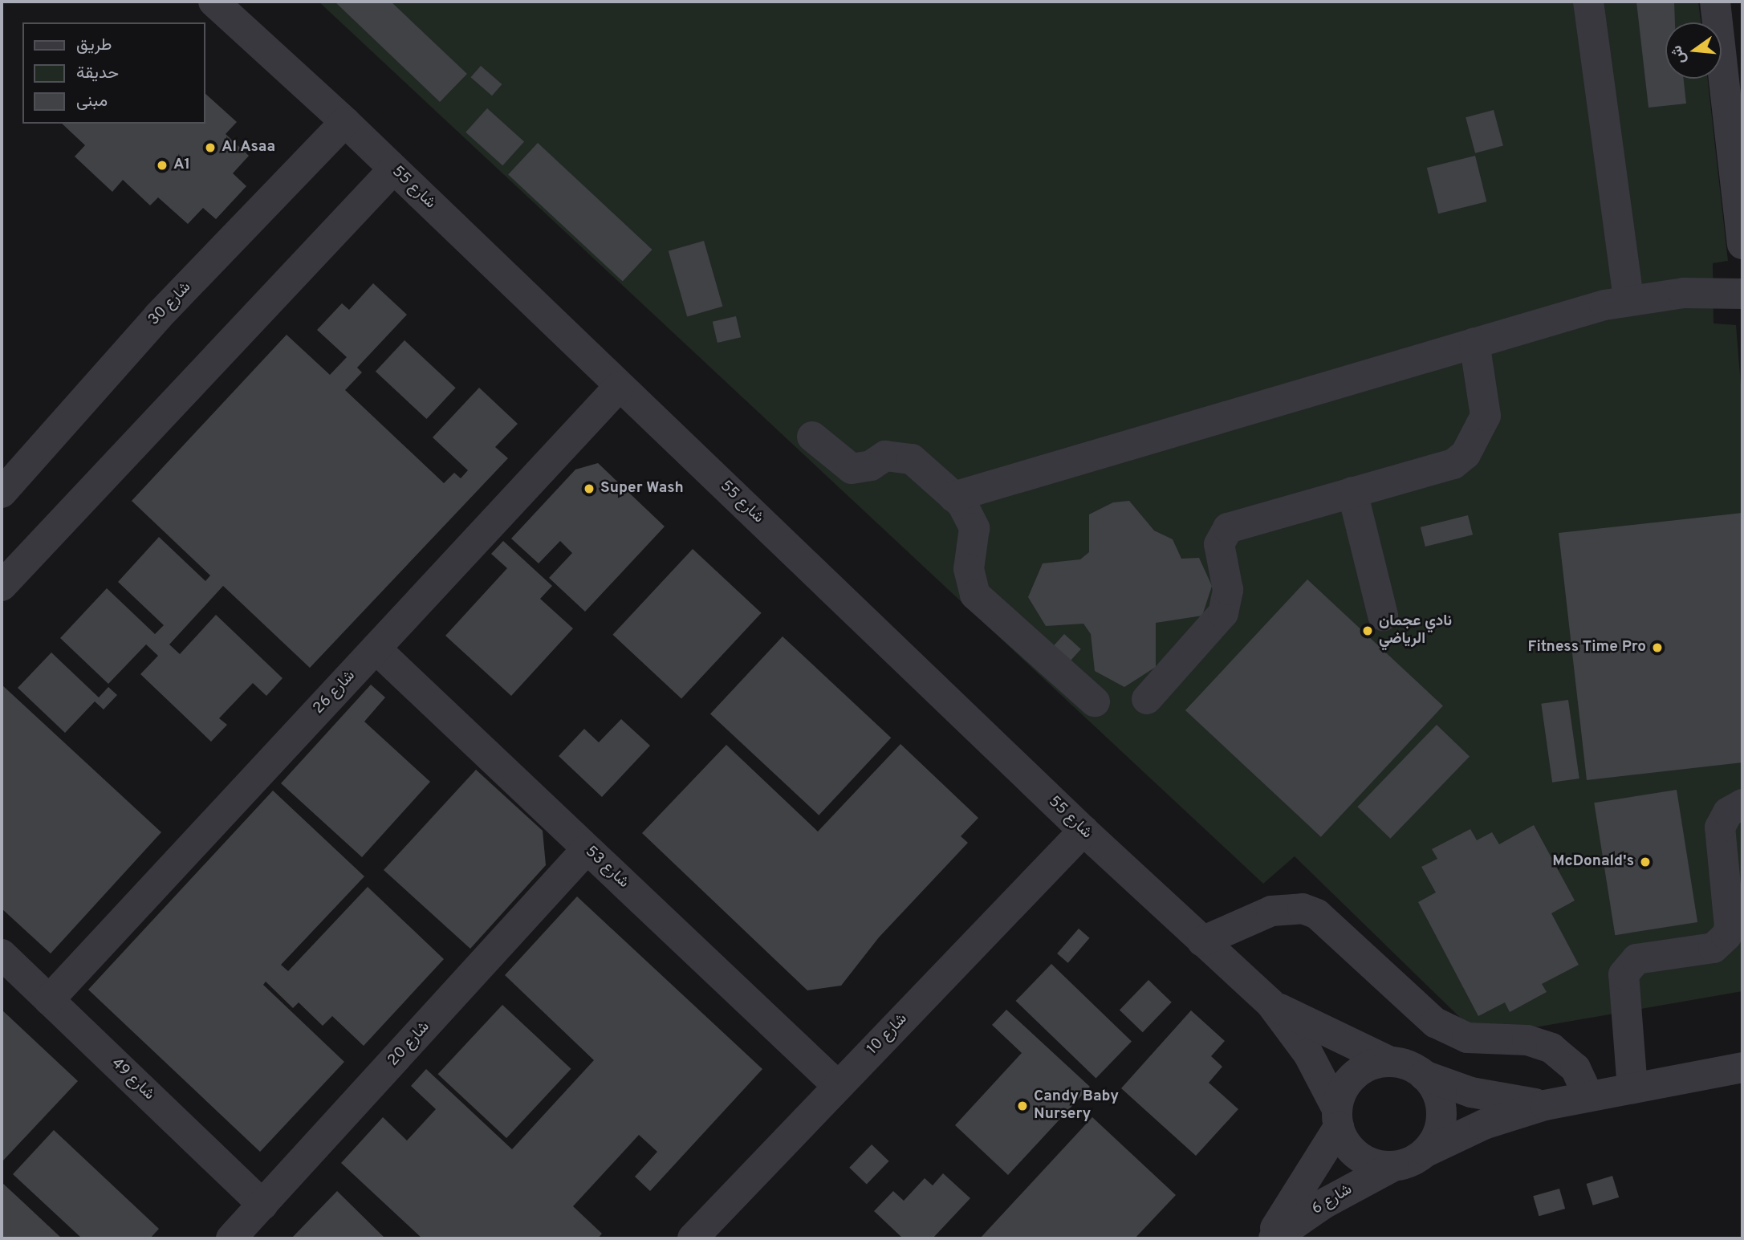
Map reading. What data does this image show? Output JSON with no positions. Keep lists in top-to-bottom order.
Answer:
{
  "streets": {
    "street": [
      "شارع 55",
      "شارع 30",
      "شارع 26",
      "شارع 53",
      "شارع 10",
      "شارع 20",
      "شارع 49",
      "شارع 6"
    ]
  },
  "crossings": [
    ["شارع 55", "شارع 30"],
    ["شارع 55", "شارع 26"],
    ["شارع 55", "شارع 10"],
    ["شارع 55", "شارع 6"],
    ["شارع 26", "شارع 53"],
    ["شارع 26", "شارع 49"],
    ["شارع 53", "شارع 10"],
    ["شارع 53", "شارع 20"],
    ["شارع 20", "شارع 49"]
  ],
  "places": [
    "Al Asaa",
    "A1",
    "Super Wash",
    "نادي عجمان الرياضي",
    "Fitness Time Pro",
    "McDonald's",
    "Candy Baby Nursery"
  ],
  "legend": ["طريق", "حديقة", "مبنى"],
  "north": "left"
}
